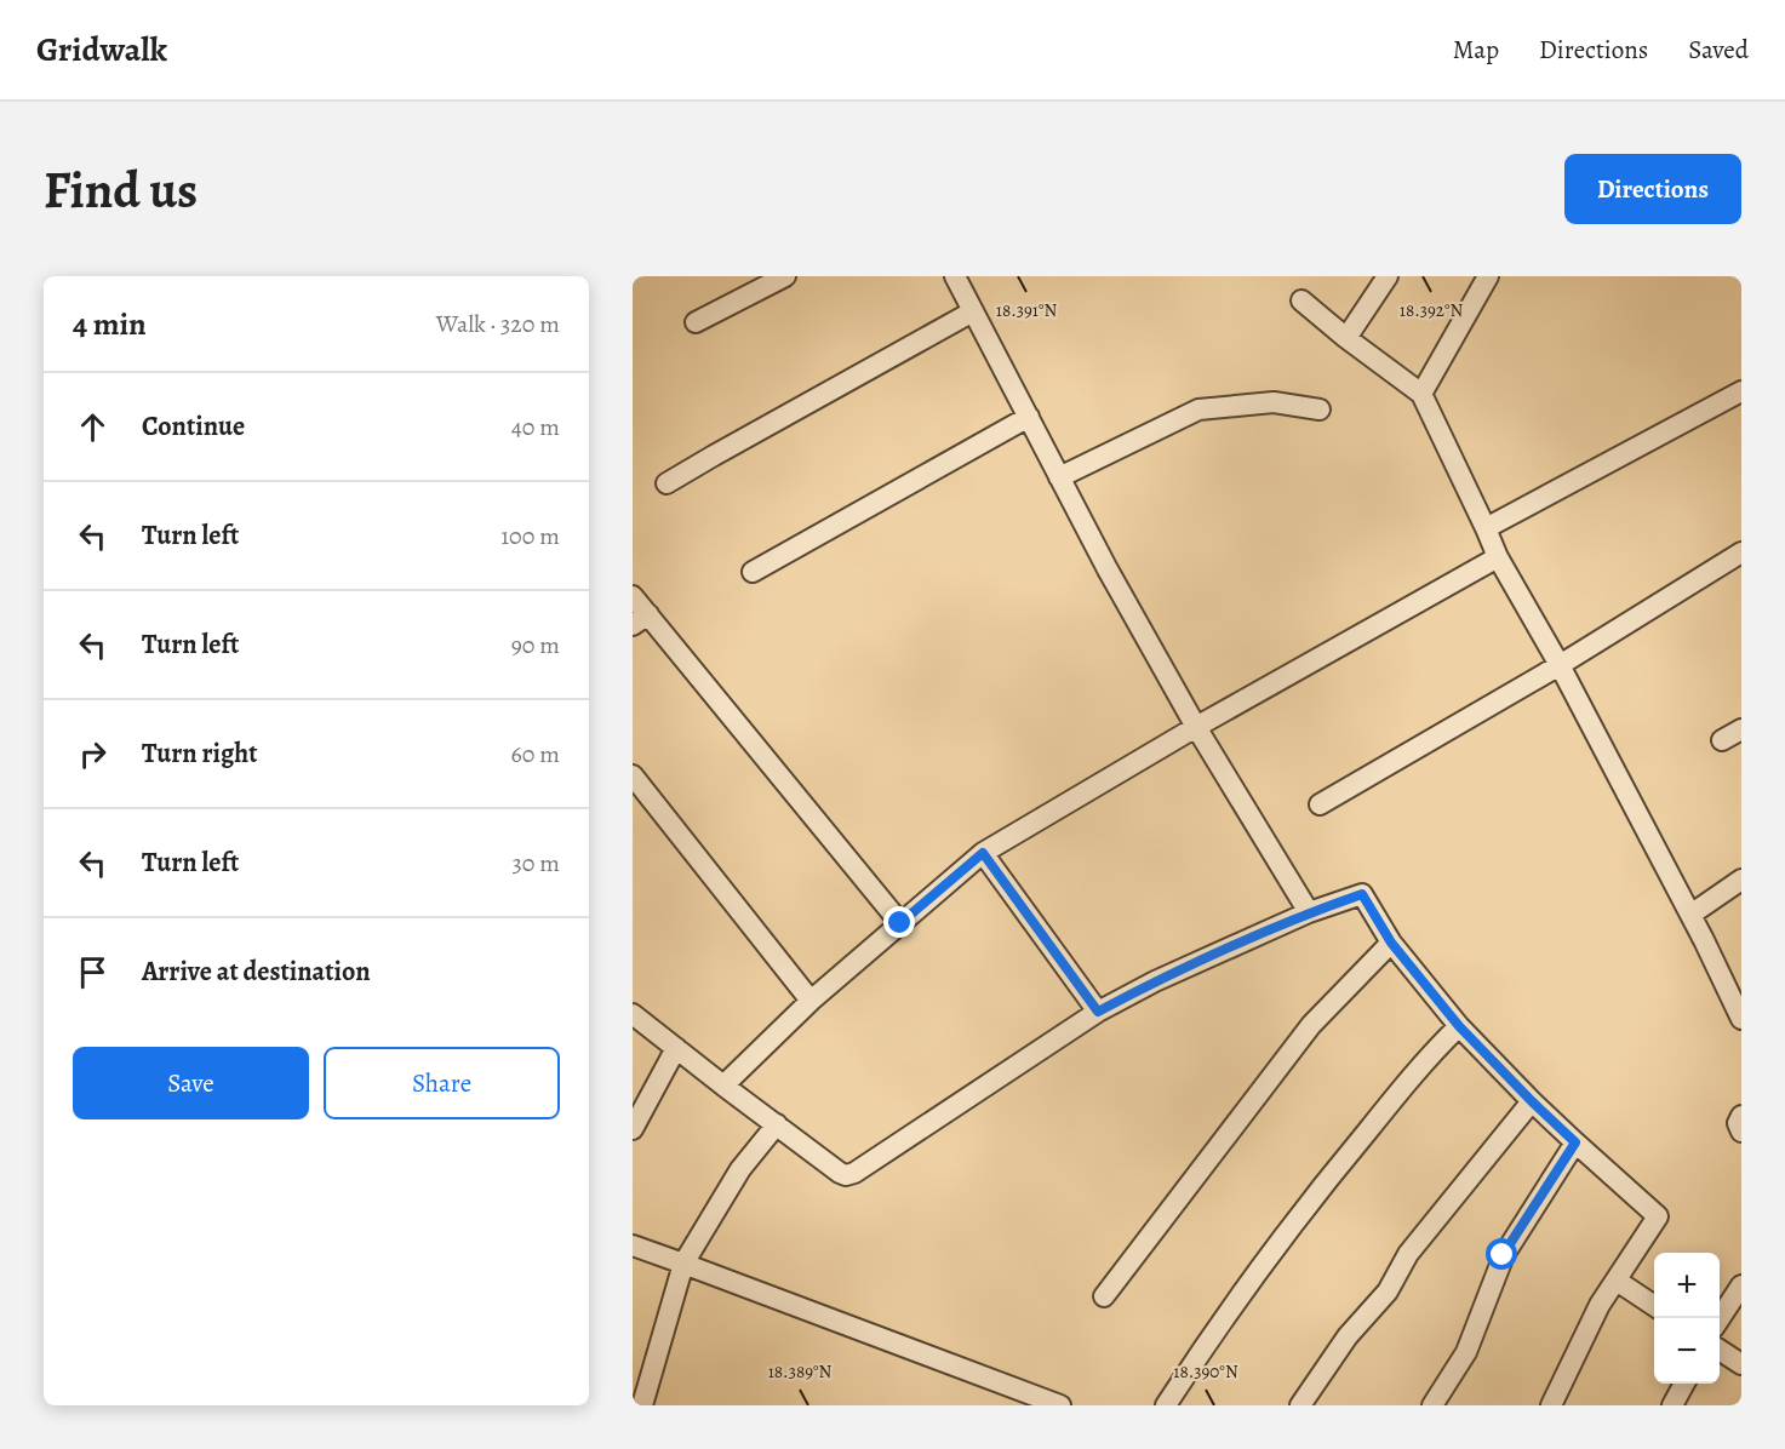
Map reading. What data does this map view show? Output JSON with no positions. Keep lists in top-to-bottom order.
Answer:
{
  "page": {
    "header": "Gridwalk",
    "nav": ["Map", "Directions", "Saved"],
    "buttons": [
      "Directions",
      ["Save", "Share"]
    ],
    "title": "Find us",
    "heading": ["4 min", "Walk · 320 m"],
    "list": [
      ["Continue", "40 m"],
      ["Turn left", "100 m"],
      ["Turn left", "90 m"],
      ["Turn right", "60 m"],
      ["Turn left", "30 m"],
      "Arrive at destination"
    ],
    "map_buttons": ["+", "−"]
  },
  "coordinates": [
    "18.391°N",
    "18.392°N",
    "18.389°N",
    "18.390°N"
  ]
}
